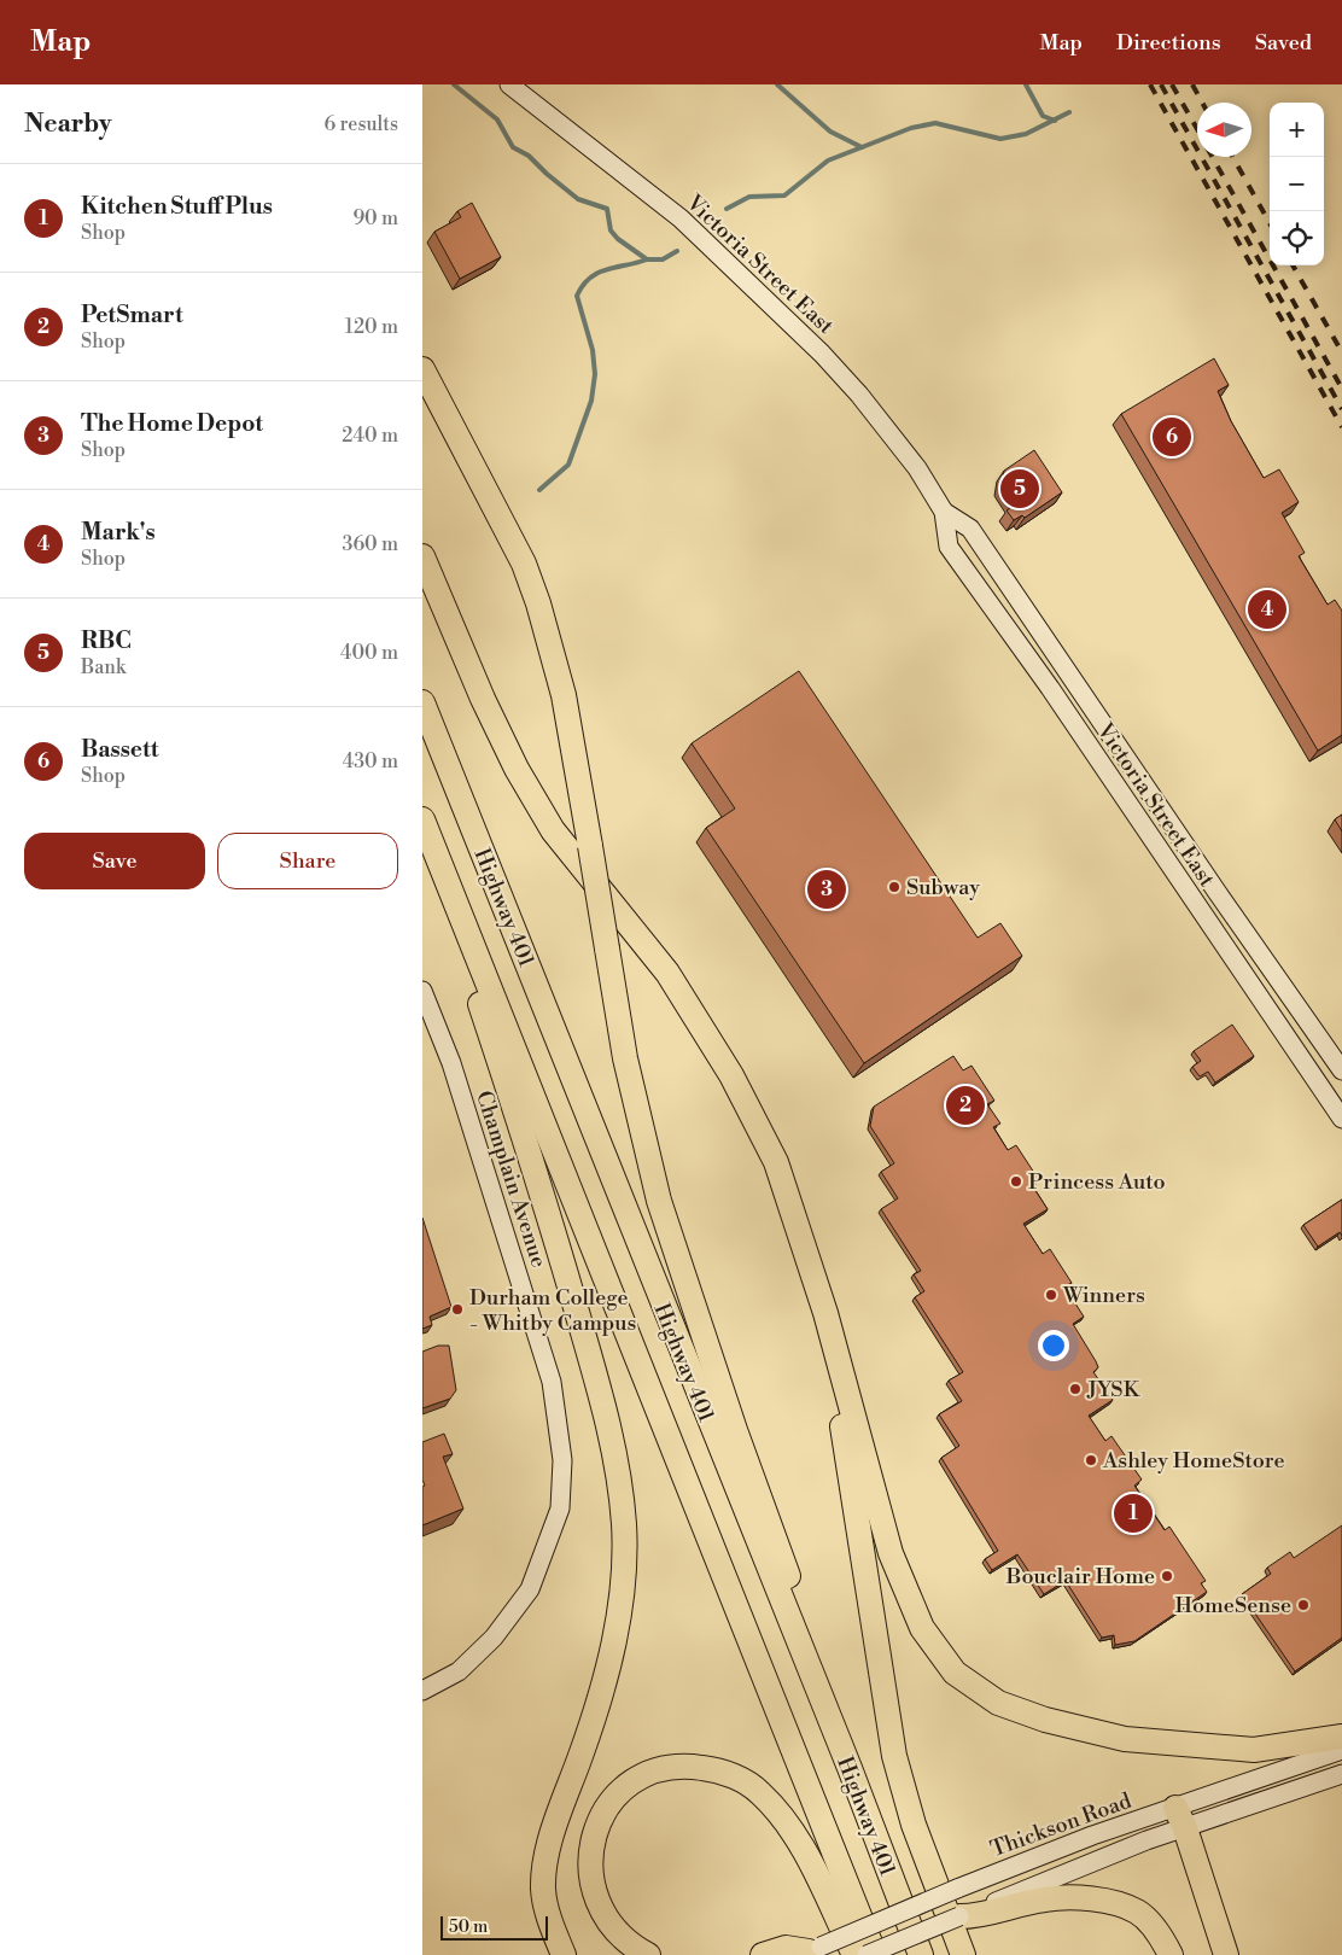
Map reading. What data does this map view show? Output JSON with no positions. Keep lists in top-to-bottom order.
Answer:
{
  "streets": {
    "highway": ["Highway 401"],
    "main road": ["Victoria Street East", "Champlain Avenue", "Thickson Road"]
  },
  "places": [
    "Subway",
    "Princess Auto",
    "Winners",
    "Durham College - Whitby Campus",
    "JYSK",
    "Ashley HomeStore",
    "Bouclair Home",
    "HomeSense"
  ],
  "scale_bar": "50 m",
  "north": "left",
  "page": {
    "header": "Map",
    "nav": ["Map", "Directions", "Saved"],
    "heading": ["Nearby", "6 results"],
    "map_buttons": ["+", "−"],
    "list": [
      {
        "mark": "1",
        "name": "Kitchen Stuff Plus",
        "note": "Shop",
        "value": "90 m"
      },
      {
        "mark": "2",
        "name": "PetSmart",
        "note": "Shop",
        "value": "120 m"
      },
      {
        "mark": "3",
        "name": "The Home Depot",
        "note": "Shop",
        "value": "240 m"
      },
      {
        "mark": "4",
        "name": "Mark's",
        "note": "Shop",
        "value": "360 m"
      },
      {
        "mark": "5",
        "name": "RBC",
        "note": "Bank",
        "value": "400 m"
      },
      {
        "mark": "6",
        "name": "Bassett",
        "note": "Shop",
        "value": "430 m"
      }
    ],
    "pins": [
      "6",
      "5",
      "4",
      "3",
      "2",
      "1"
    ],
    "buttons": ["Save", "Share"],
    "scale": "50 m"
  }
}
